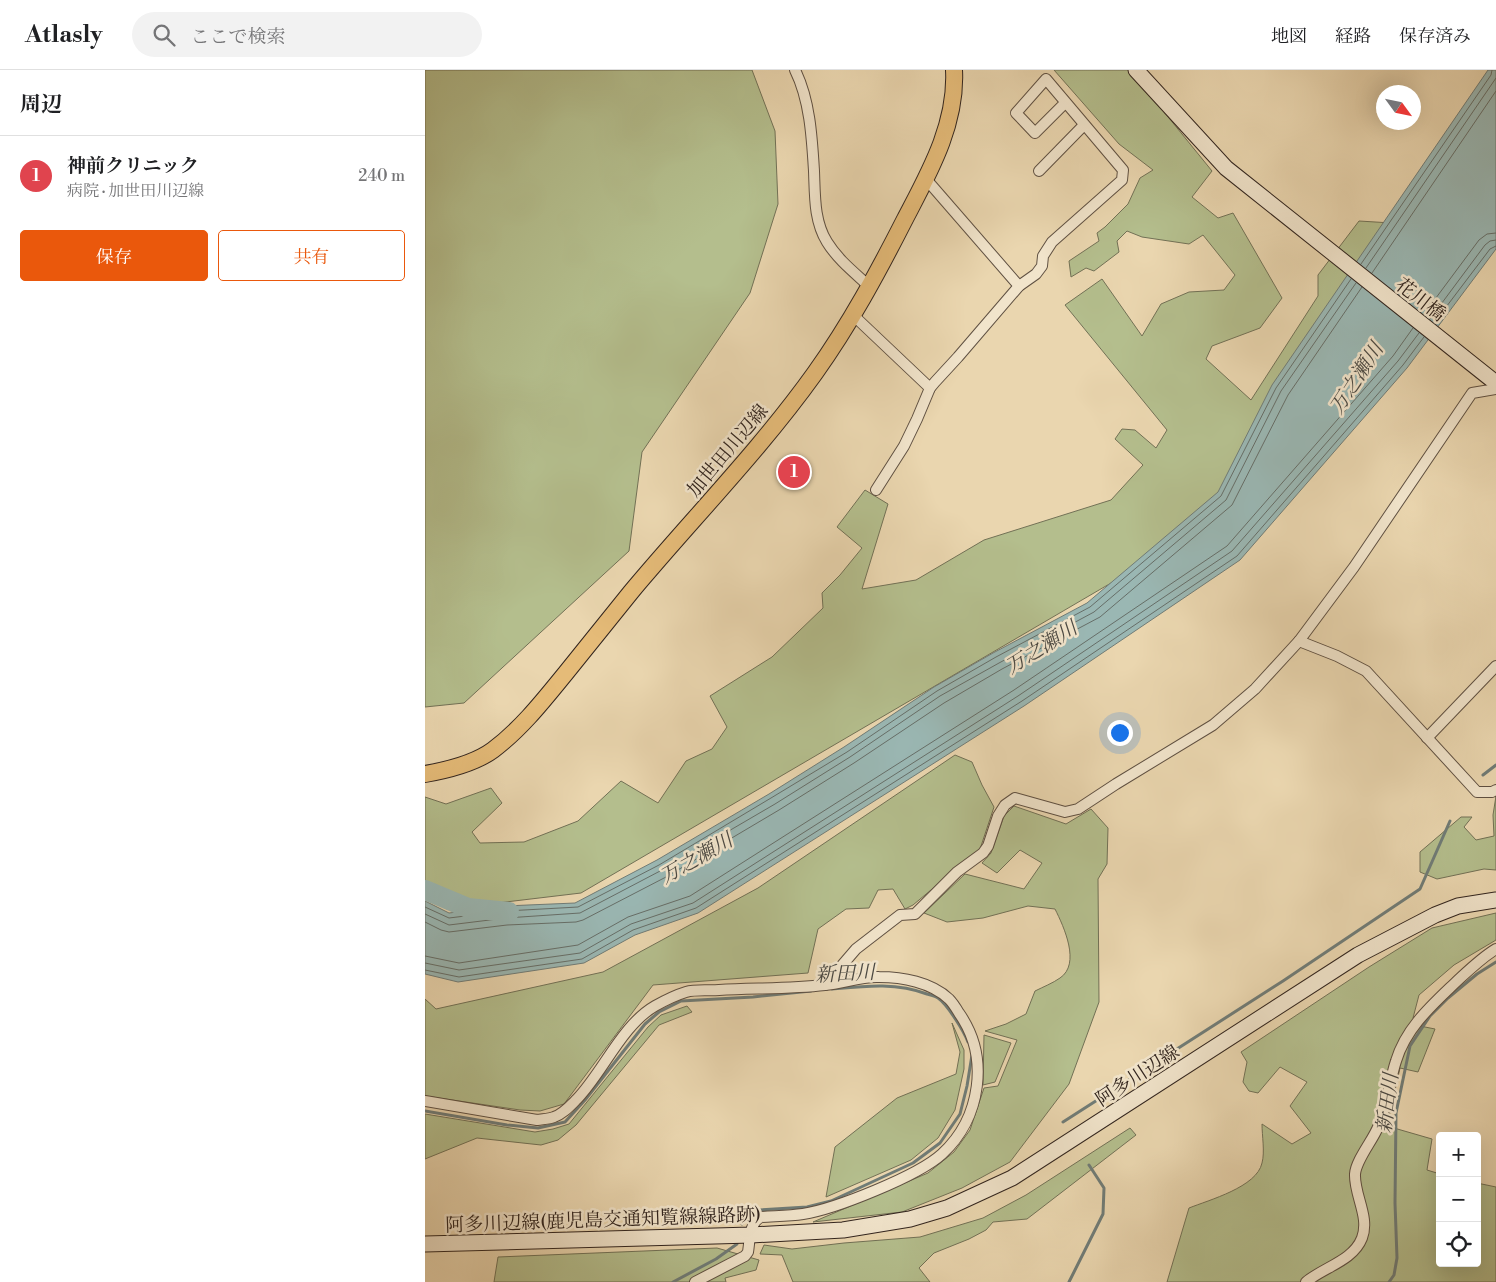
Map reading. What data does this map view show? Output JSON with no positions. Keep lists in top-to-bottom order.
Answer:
{
  "streets": {
    "main road": [
      "花川橋",
      "加世田川辺線",
      "阿多川辺線",
      "阿多川辺線(鹿児島交通知覧線線路跡)"
    ]
  },
  "crossings": [
    ["阿多川辺線", "阿多川辺線(鹿児島交通知覧線線路跡)"]
  ],
  "water": ["万之瀬川", "新田川"],
  "north": "bottom right",
  "page": {
    "header": "Atlasly",
    "search": "ここで検索",
    "nav": ["地図", "経路", "保存済み"],
    "heading": "周辺",
    "list": [
      {
        "mark": "1",
        "name": "神前クリニック",
        "note": "病院 · 加世田川辺線",
        "value": "240 m"
      }
    ],
    "buttons": ["保存", "共有"],
    "pins": "1",
    "map_buttons": ["+", "−"]
  }
}
